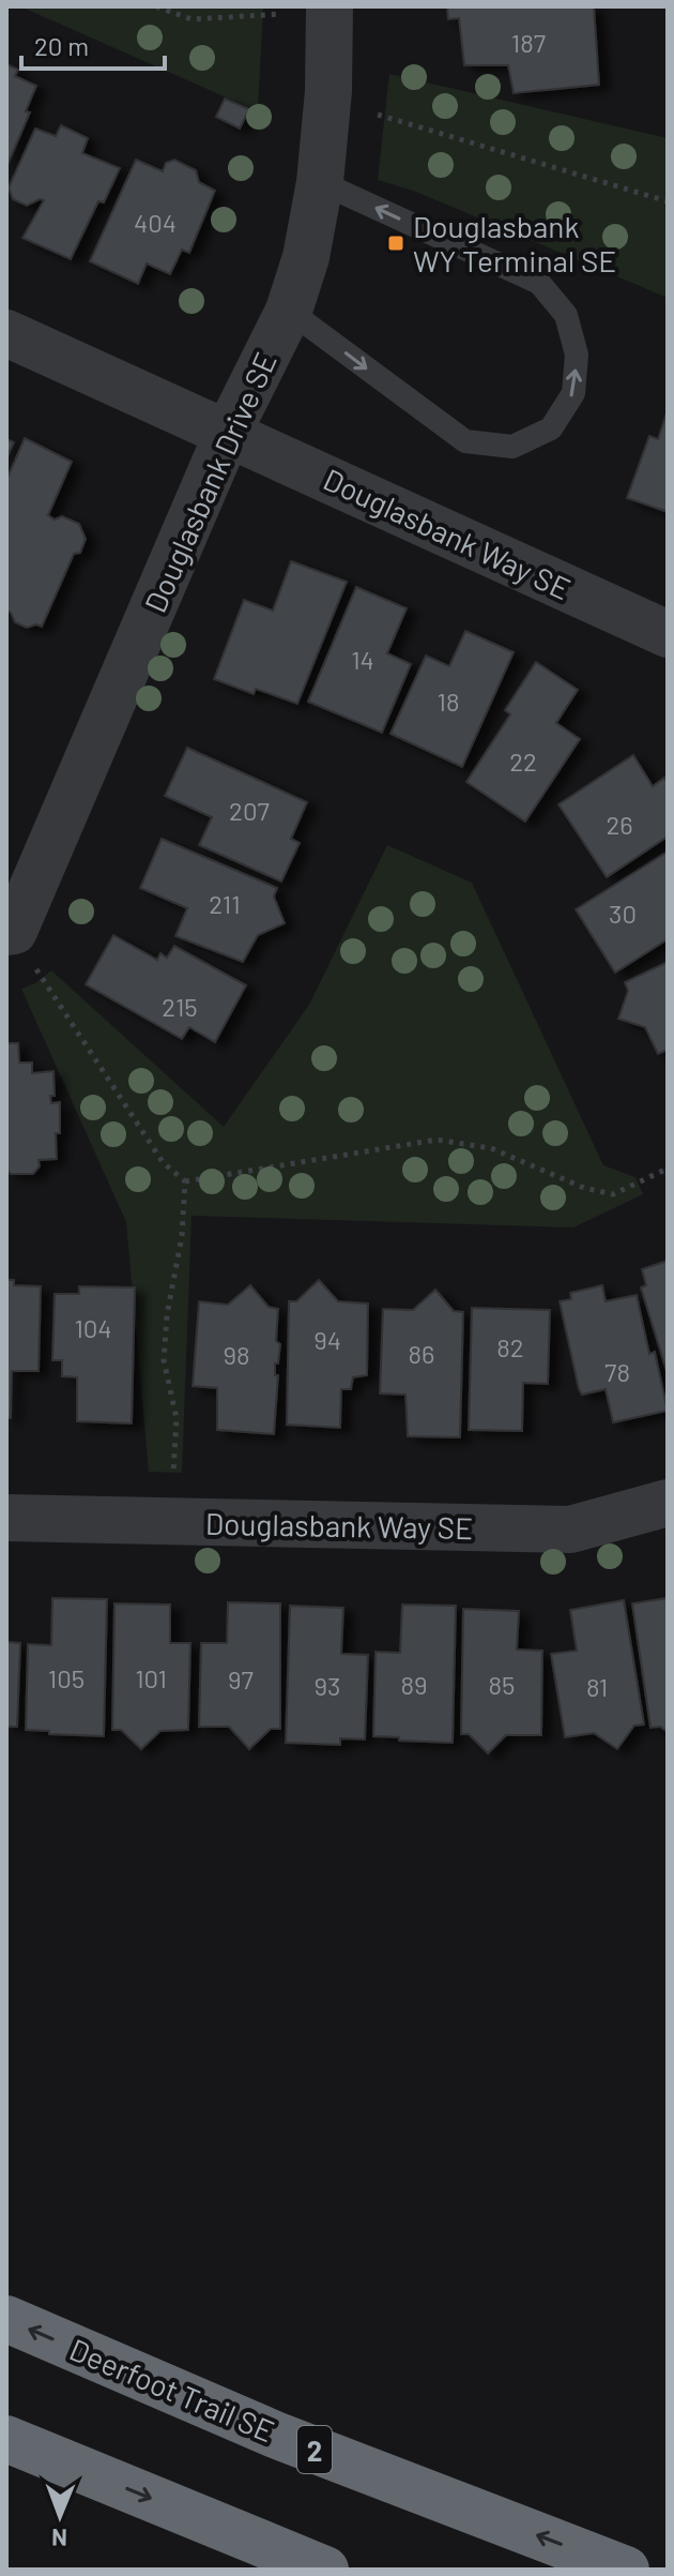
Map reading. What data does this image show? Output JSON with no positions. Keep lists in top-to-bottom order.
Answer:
{
  "streets": {
    "highway": ["Deerfoot Trail SE", "2"],
    "street": ["Douglasbank Drive SE", "Douglasbank Way SE"]
  },
  "crossings": [
    ["Douglasbank Drive SE", "Douglasbank Way SE"]
  ],
  "places": {
    "transit": ["Douglasbank WY Terminal SE"]
  },
  "house_numbers": [
    "187",
    "404",
    "14",
    "18",
    "22",
    "207",
    "26",
    "211",
    "30",
    "215",
    "104",
    "94",
    "82",
    "86",
    "98",
    "78",
    "105",
    "101",
    "97",
    "89",
    "85",
    "93",
    "81"
  ],
  "scale_bar": "20 m",
  "north": "bottom"
}
